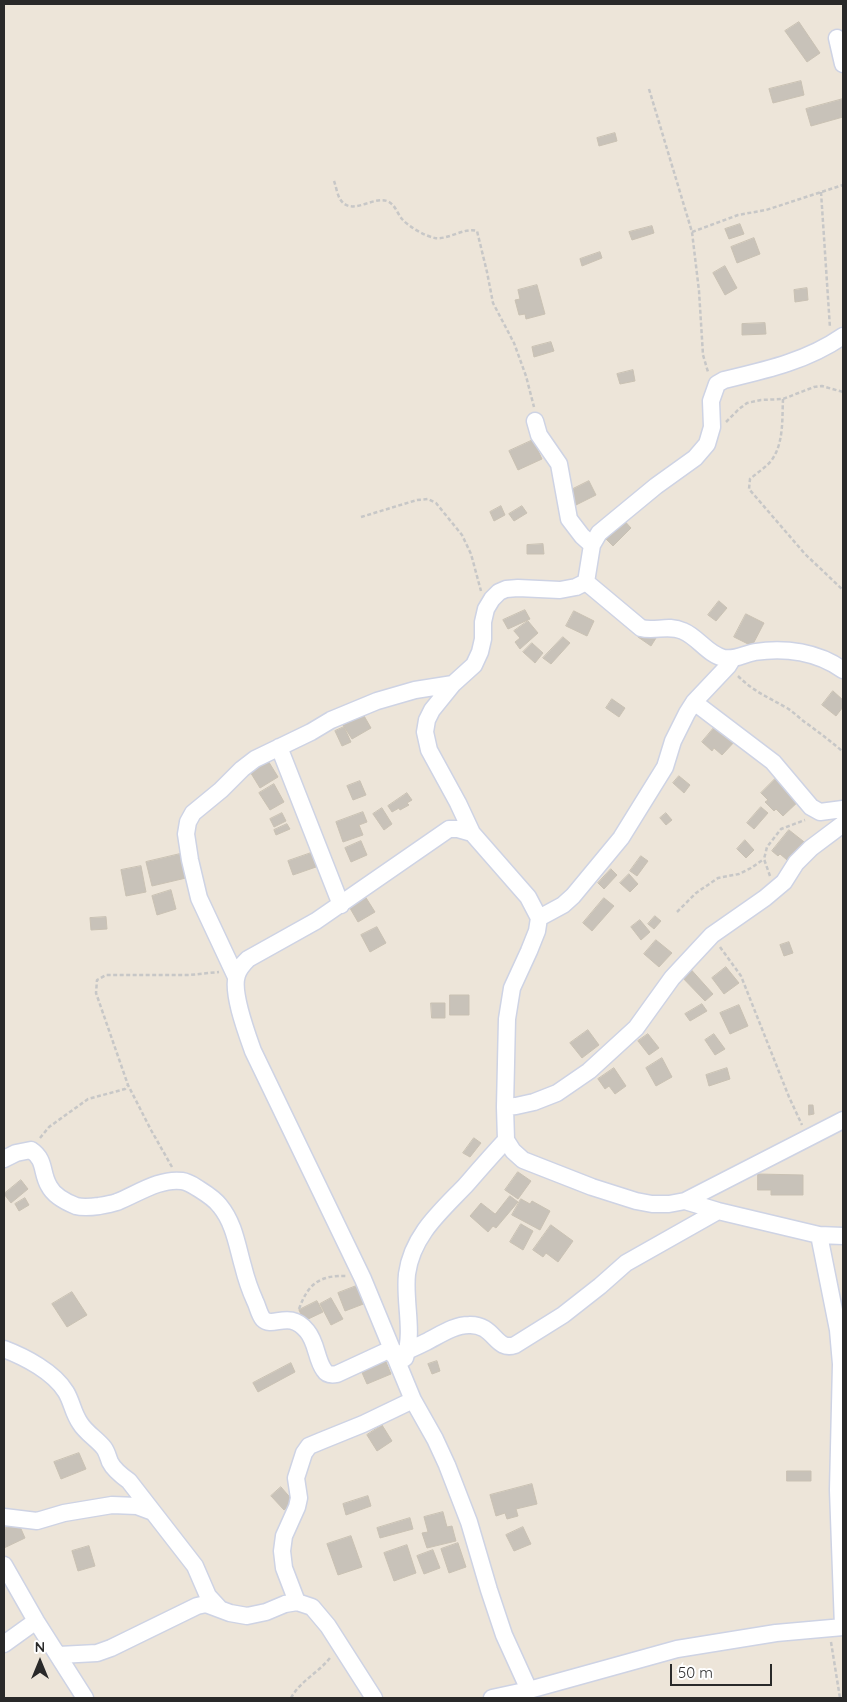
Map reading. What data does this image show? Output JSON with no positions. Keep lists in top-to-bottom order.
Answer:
{
  "scale_bar": "50 m",
  "north": "top"
}
